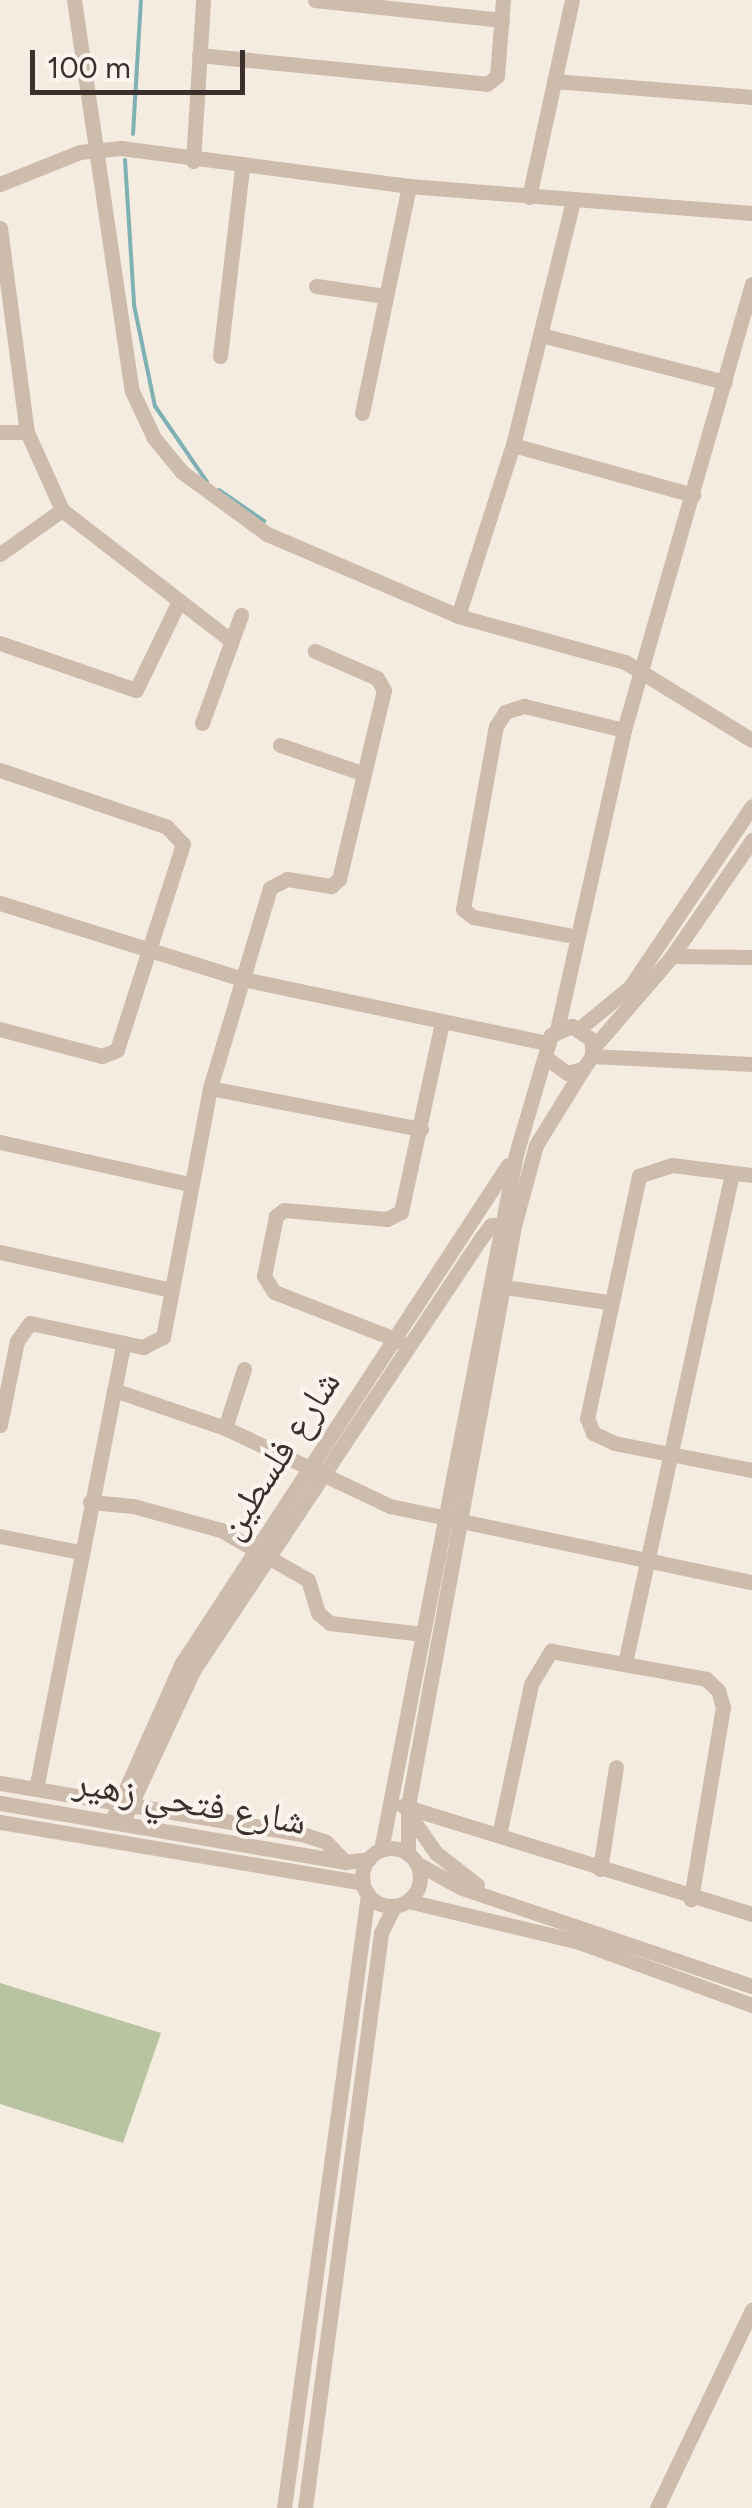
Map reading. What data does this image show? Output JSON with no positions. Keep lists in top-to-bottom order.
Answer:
{
  "streets": {
    "street": ["شارع فلسطين", "شارع فتحي زهير"]
  },
  "crossings": [
    ["شارع فلسطين", "شارع فتحي زهير"]
  ],
  "scale_bar": "100 m"
}
